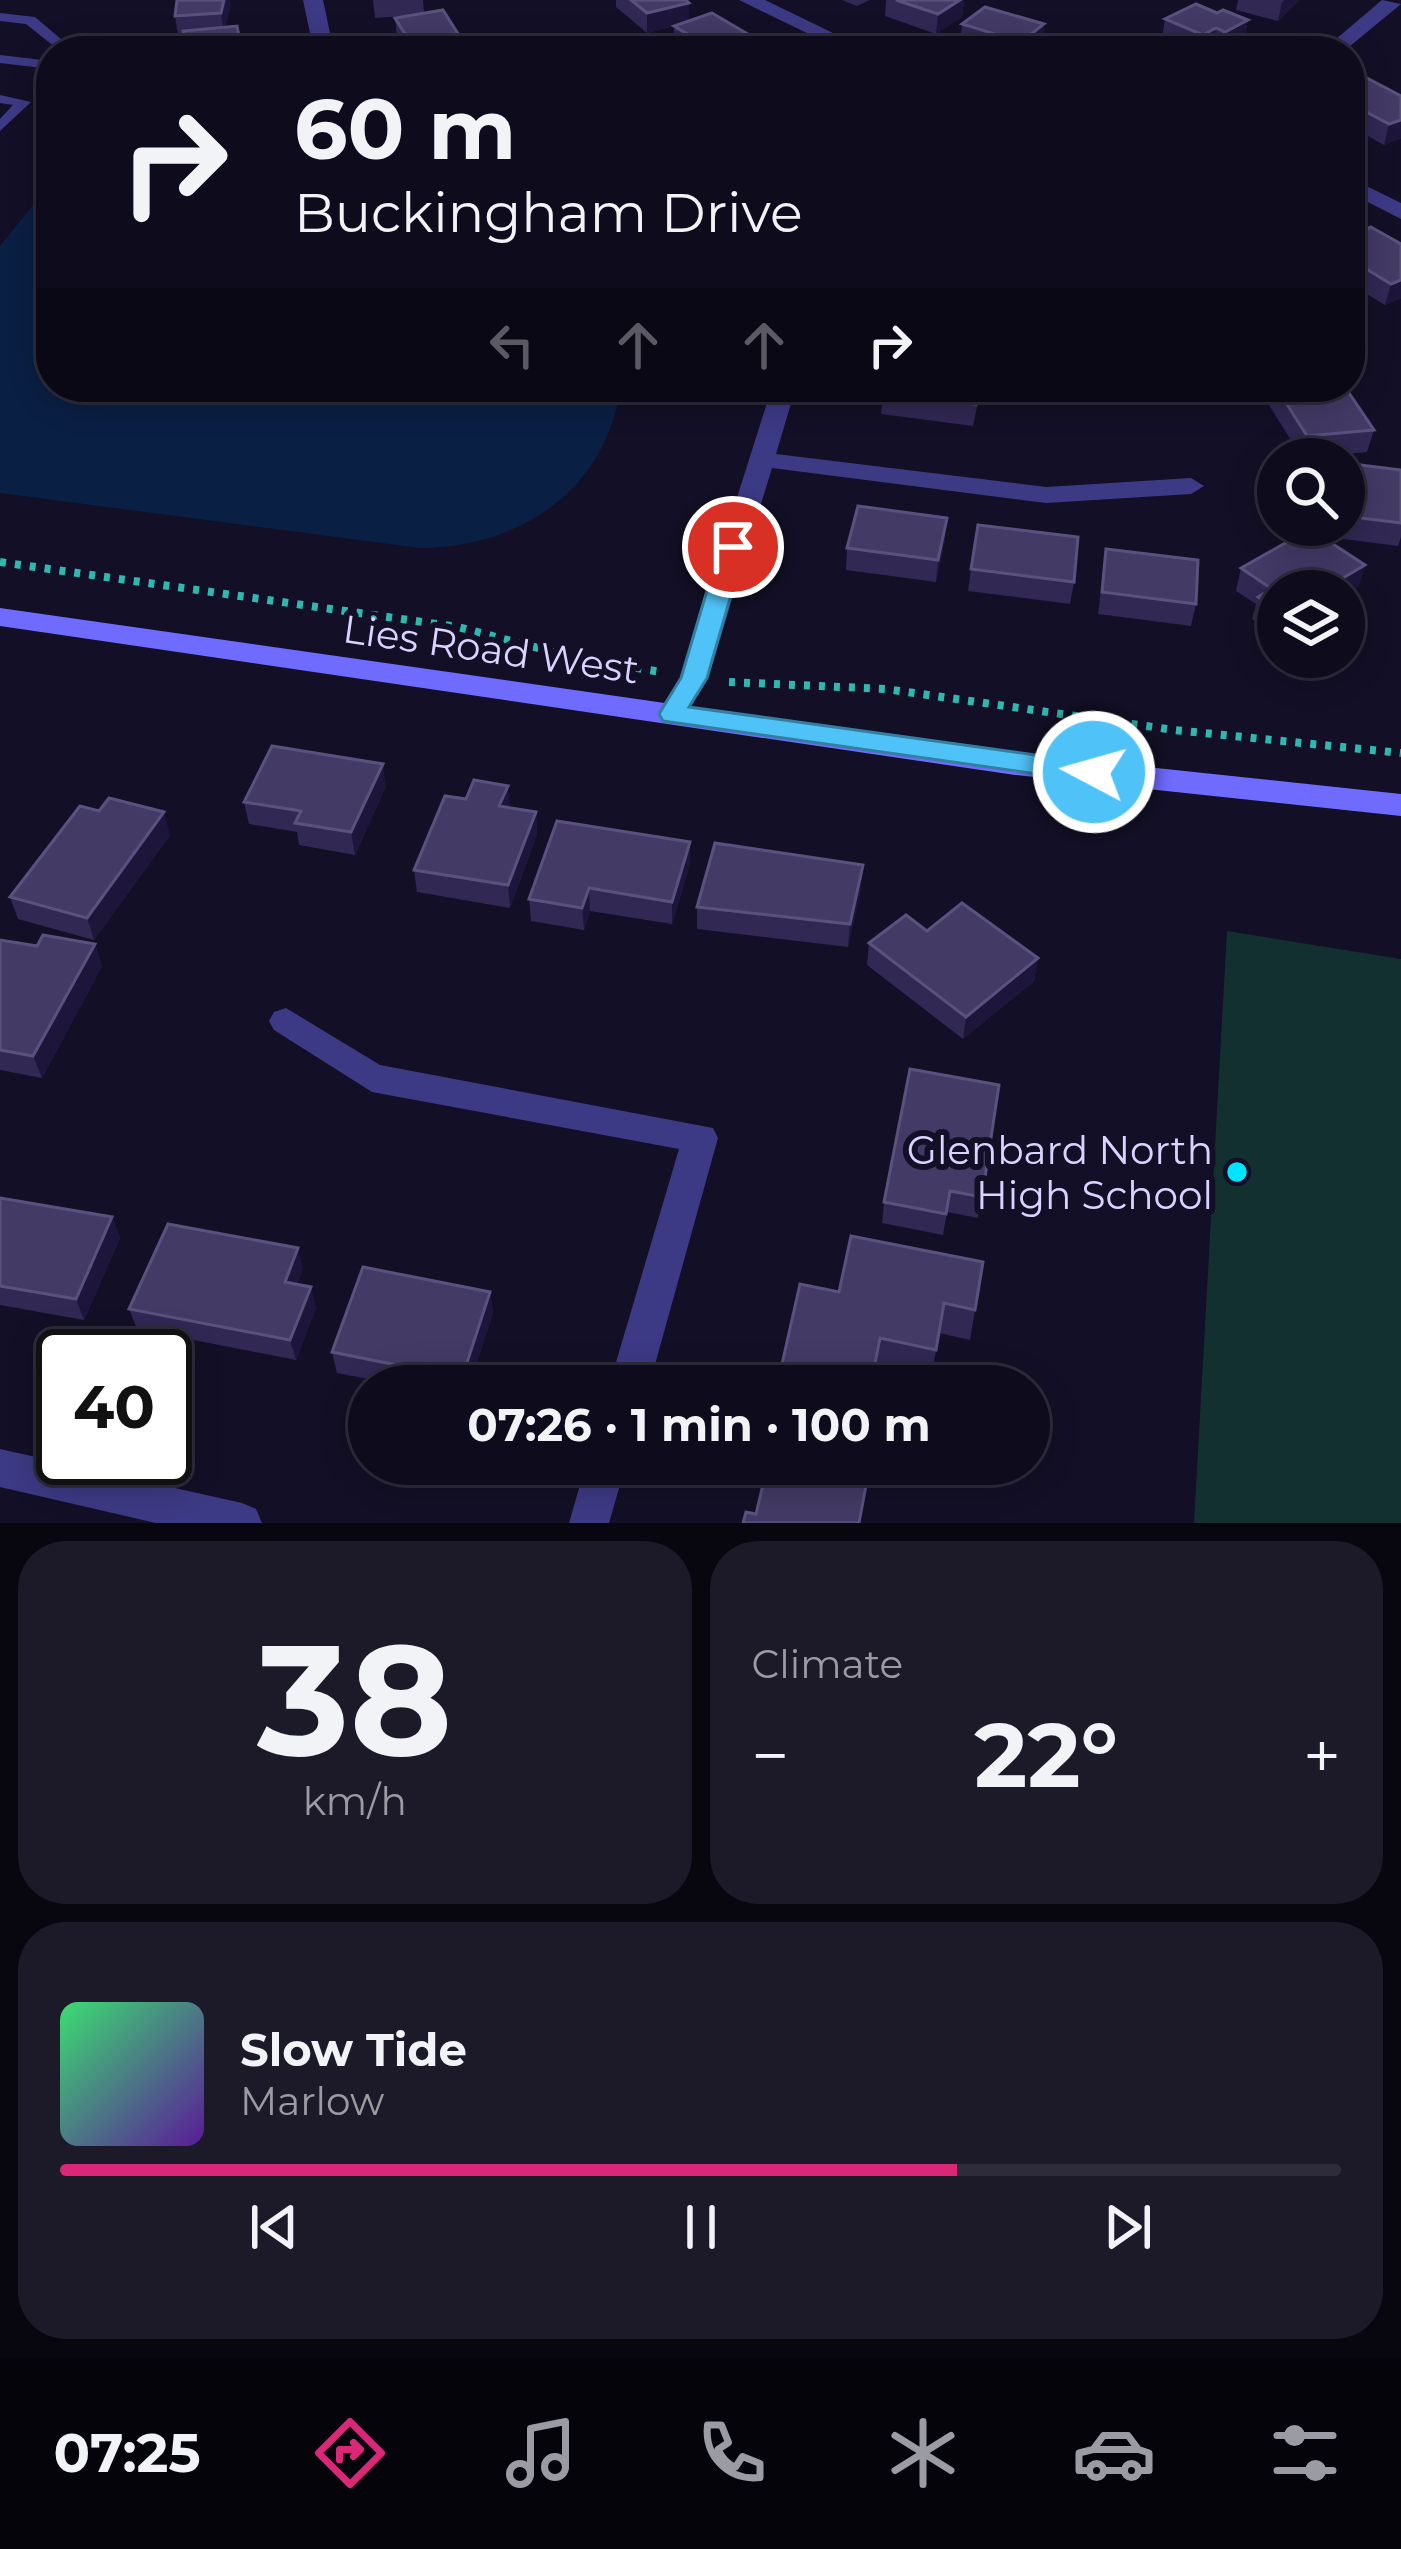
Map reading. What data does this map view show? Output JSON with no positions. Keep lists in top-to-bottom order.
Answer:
{
  "streets": {
    "street": ["Lies Road West"]
  },
  "places": ["Glenbard North High School"],
  "page": {
    "turn": ["60 m", "Buckingham Drive"],
    "limit": "40",
    "trip": "07:26 · 1 min · 100 m",
    "tile": [
      ["38", "km/h"],
      "Climate"
    ],
    "heat": ["−", "22°", "+"],
    "song": ["Slow Tide", "Marlow"],
    "tabs": "07:25"
  }
}
